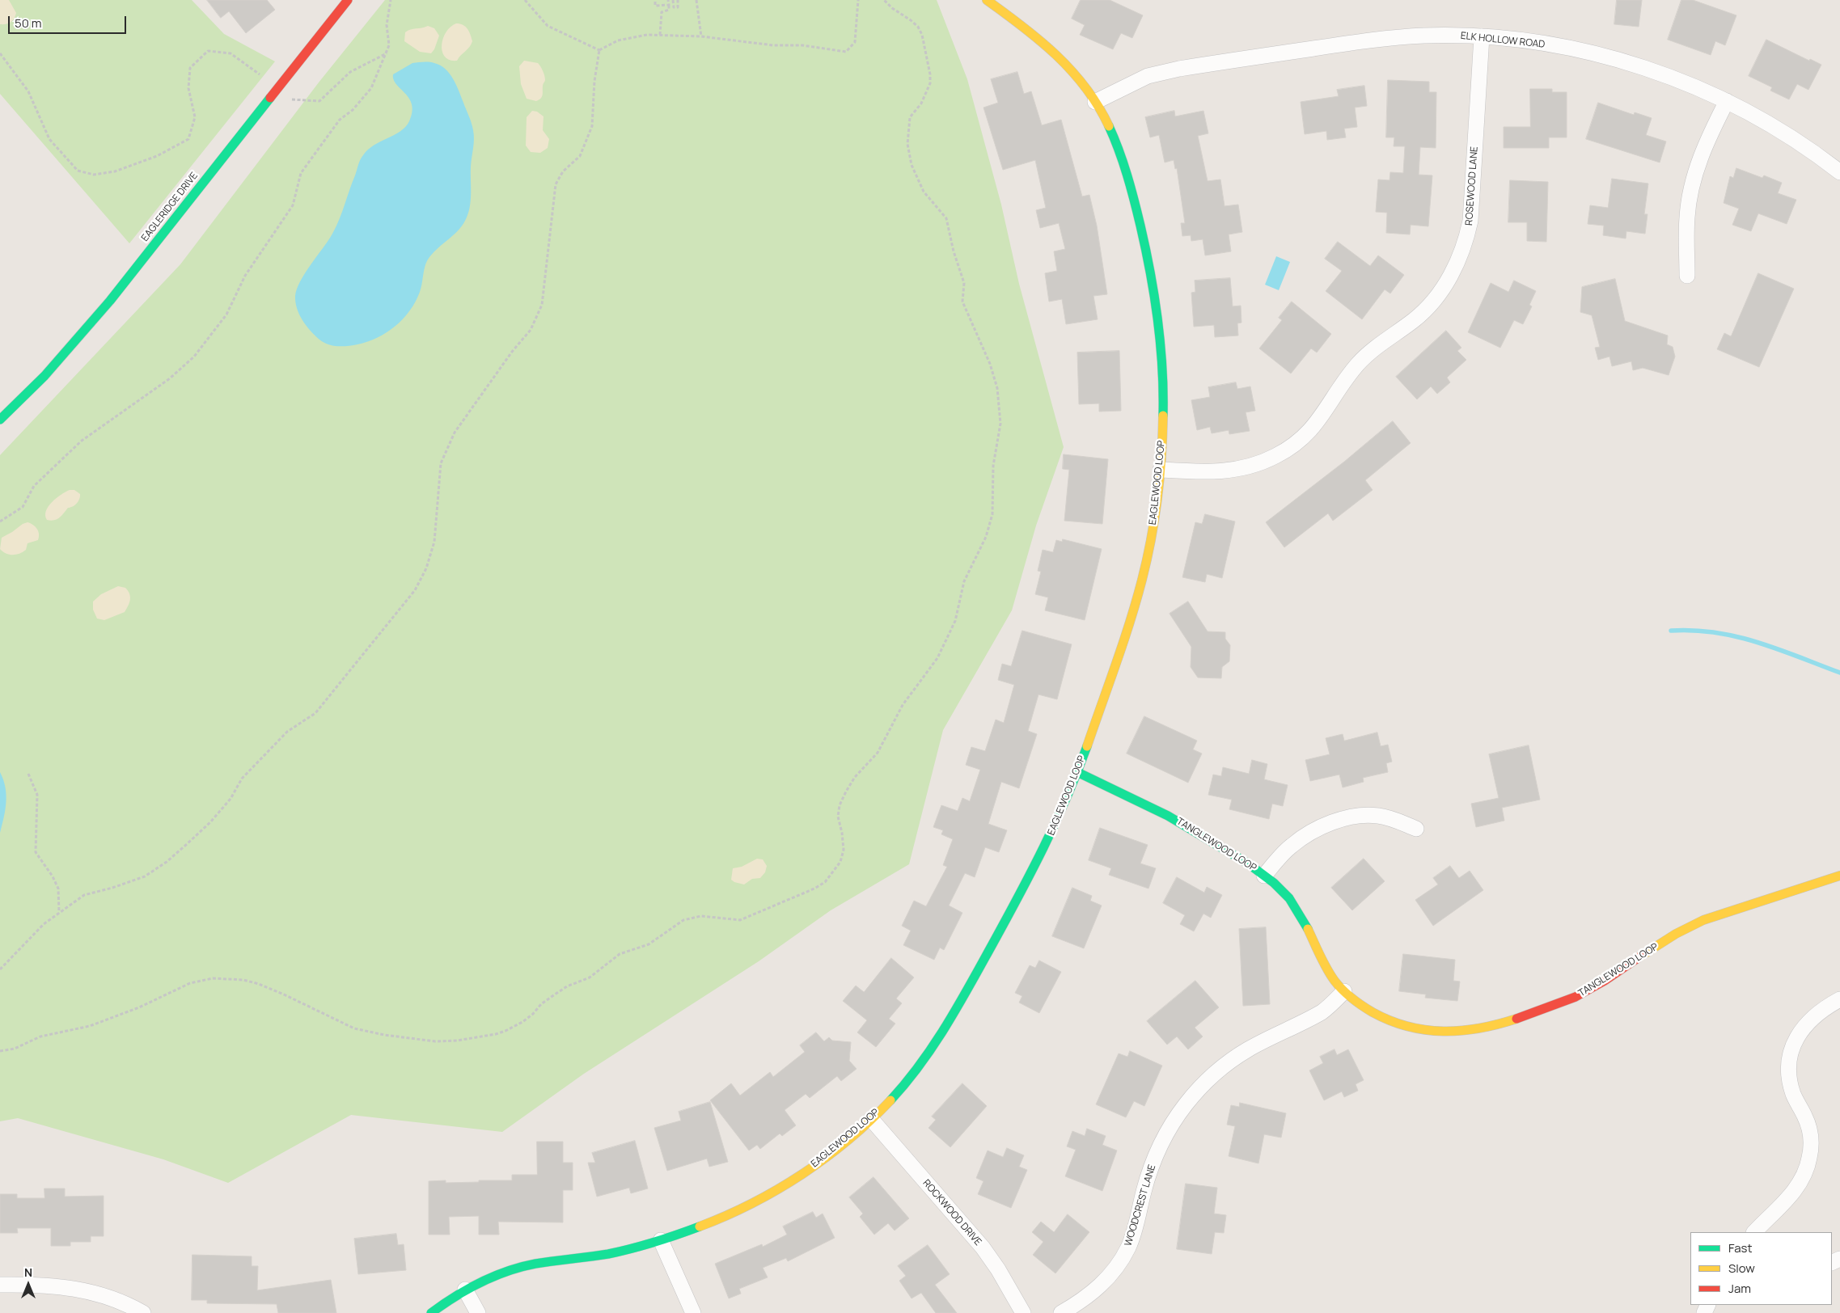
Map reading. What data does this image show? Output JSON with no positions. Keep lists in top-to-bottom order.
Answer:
{
  "streets": {
    "street": [
      "ELK HOLLOW ROAD",
      "ROSEWOOD LANE",
      "EAGLERIDGE DRIVE",
      "EAGLEWOOD LOOP",
      "TANGLEWOOD LOOP",
      "WOODCREST LANE",
      "ROCKWOOD DRIVE"
    ]
  },
  "crossings": [
    ["ELK HOLLOW ROAD", "ROSEWOOD LANE"],
    ["ELK HOLLOW ROAD", "EAGLEWOOD LOOP"],
    ["ROSEWOOD LANE", "EAGLEWOOD LOOP"],
    ["EAGLEWOOD LOOP", "TANGLEWOOD LOOP"],
    ["EAGLEWOOD LOOP", "ROCKWOOD DRIVE"],
    ["TANGLEWOOD LOOP", "WOODCREST LANE"]
  ],
  "legend": ["Fast", "Slow", "Jam"],
  "scale_bar": "50 m",
  "north": "top"
}
